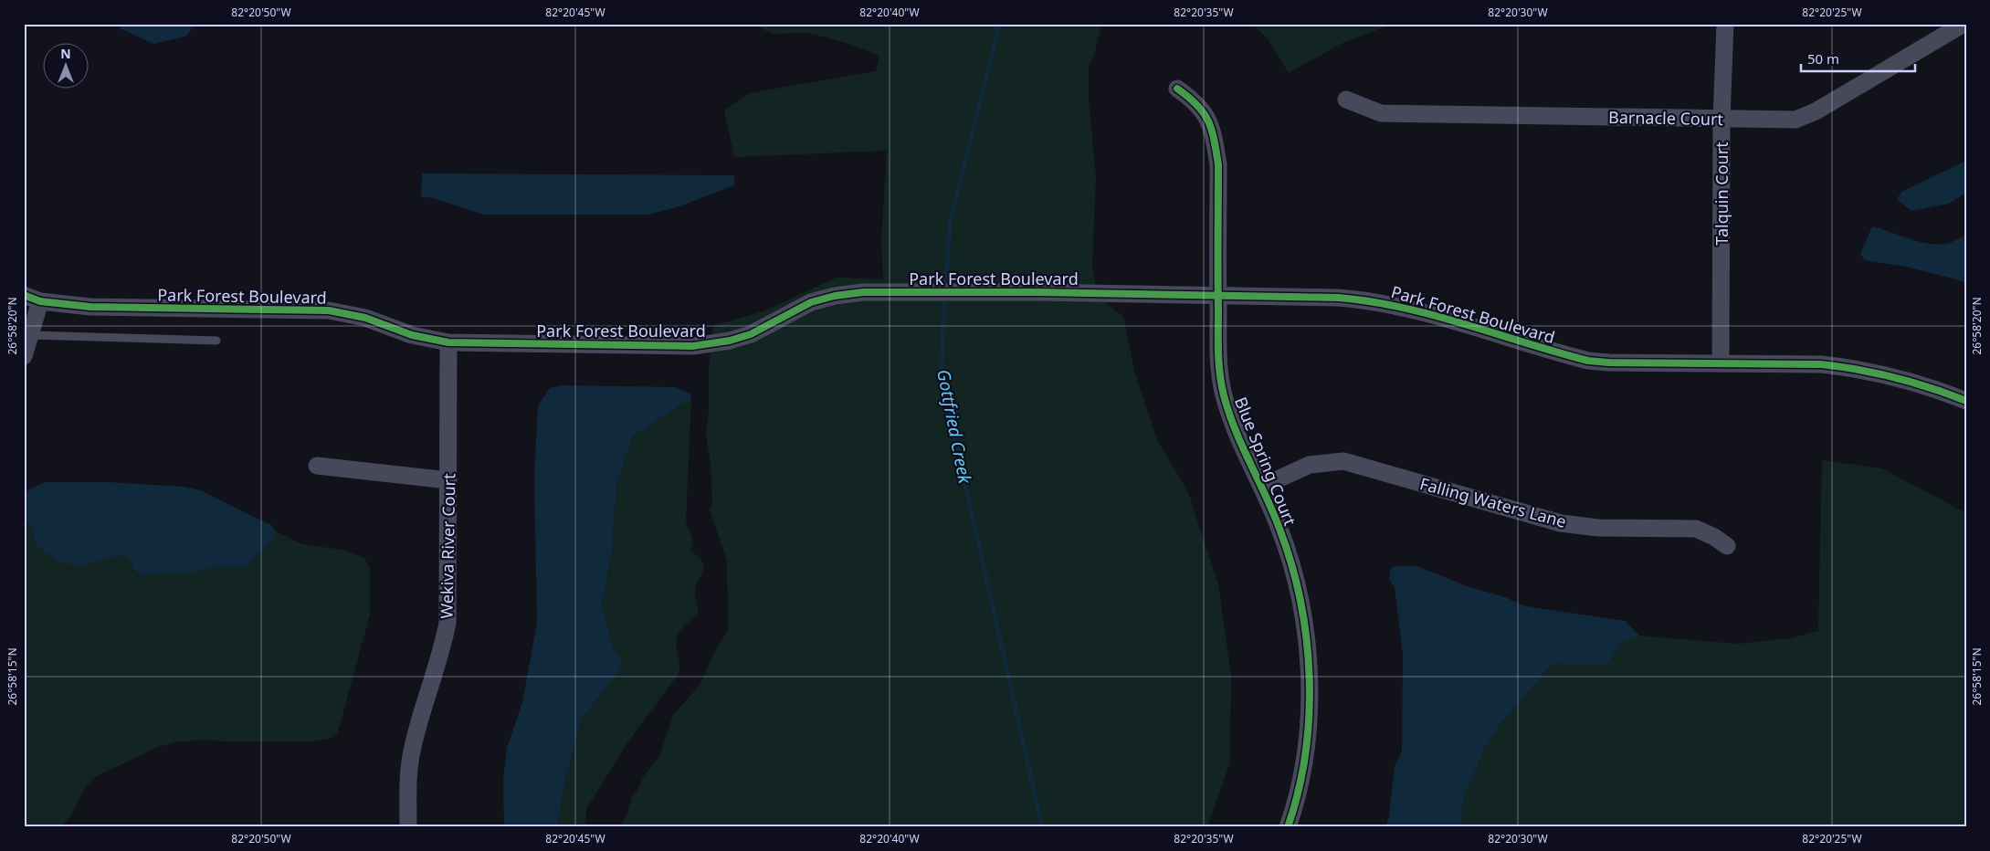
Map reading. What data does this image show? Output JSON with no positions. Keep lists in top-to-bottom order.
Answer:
{
  "streets": {
    "street": [
      "Barnacle Court",
      "Talquin Court",
      "Park Forest Boulevard",
      "Blue Spring Court",
      "Falling Waters Lane",
      "Wekiva River Court"
    ]
  },
  "crossings": [
    ["Barnacle Court", "Talquin Court"],
    ["Talquin Court", "Park Forest Boulevard"],
    ["Park Forest Boulevard", "Blue Spring Court"],
    ["Park Forest Boulevard", "Wekiva River Court"],
    ["Blue Spring Court", "Falling Waters Lane"]
  ],
  "water": ["Gottfried Creek"],
  "scale_bar": "50 m",
  "north": "top",
  "coordinates": [
    "82°20'50\"W",
    "82°20'45\"W",
    "82°20'40\"W",
    "82°20'35\"W",
    "82°20'30\"W",
    "82°20'25\"W",
    "26°58'20\"N",
    "26°58'15\"N"
  ]
}
